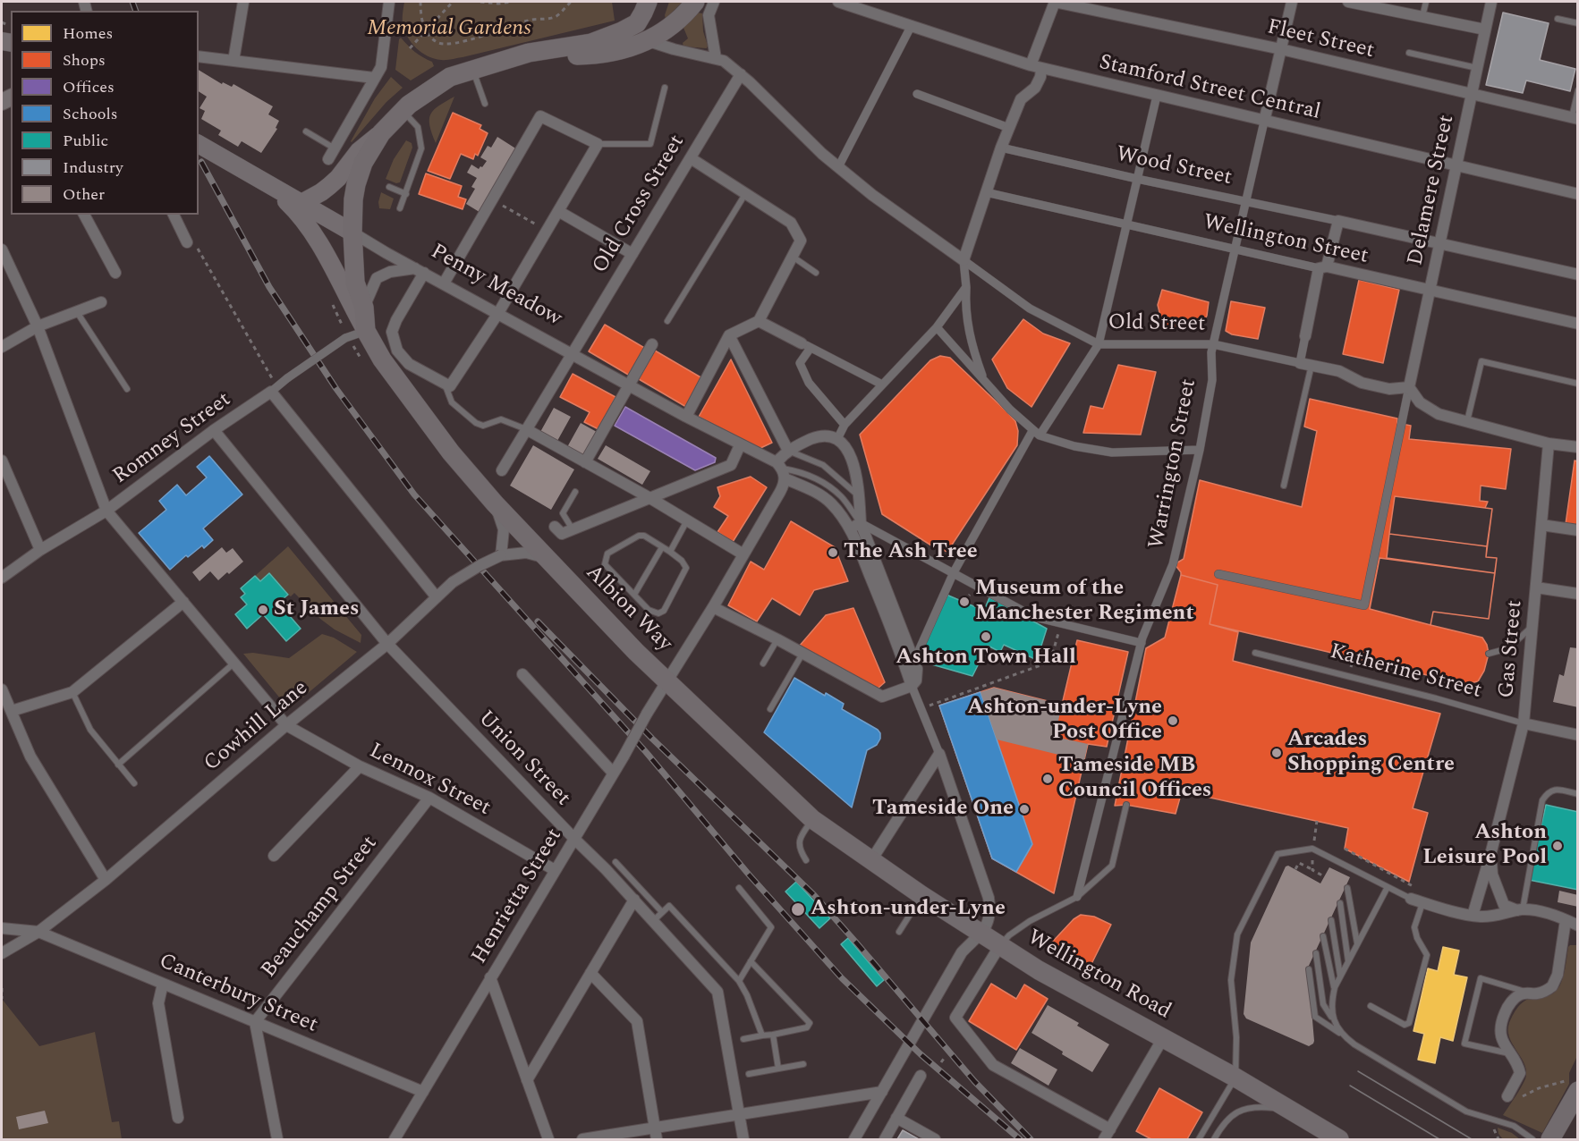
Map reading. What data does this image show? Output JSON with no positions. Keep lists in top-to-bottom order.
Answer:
{
  "streets": {
    "highway": ["Albion Way", "Wellington Road"],
    "main road": ["Penny Meadow"],
    "street": [
      "Fleet Street",
      "Stamford Street Central",
      "Wood Street",
      "Delamere Street",
      "Old Cross Street",
      "Wellington Street",
      "Old Street",
      "Romney Street",
      "Warrington Street",
      "Gas Street",
      "Katherine Street",
      "Cowhill Lane",
      "Union Street",
      "Lennox Street",
      "Henrietta Street",
      "Beauchamp Street",
      "Canterbury Street"
    ]
  },
  "crossings": [
    ["Fleet Street", "Delamere Street"],
    ["Fleet Street", "Warrington Street"],
    ["Stamford Street Central", "Delamere Street"],
    ["Stamford Street Central", "Warrington Street"],
    ["Wood Street", "Delamere Street"],
    ["Wood Street", "Warrington Street"],
    ["Delamere Street", "Wellington Street"],
    ["Delamere Street", "Old Street"],
    ["Old Cross Street", "Penny Meadow"],
    ["Old Cross Street", "Old Street"],
    ["Wellington Street", "Warrington Street"],
    ["Penny Meadow", "Albion Way"],
    ["Penny Meadow", "Henrietta Street"],
    ["Old Street", "Warrington Street"],
    ["Romney Street", "Albion Way"],
    ["Romney Street", "Union Street"],
    ["Albion Way", "Cowhill Lane"],
    ["Albion Way", "Henrietta Street"],
    ["Albion Way", "Wellington Road"],
    ["Gas Street", "Katherine Street"],
    ["Cowhill Lane", "Union Street"],
    ["Cowhill Lane", "Lennox Street"],
    ["Cowhill Lane", "Canterbury Street"],
    ["Union Street", "Henrietta Street"],
    ["Lennox Street", "Henrietta Street"],
    ["Lennox Street", "Beauchamp Street"],
    ["Henrietta Street", "Canterbury Street"],
    ["Beauchamp Street", "Canterbury Street"]
  ],
  "parks": ["Memorial Gardens"],
  "places": [
    "The Ash Tree",
    "Museum of the Manchester Regiment",
    "St James",
    "Ashton Town Hall",
    "Ashton-under-Lyne Post Office",
    "Arcades Shopping Centre",
    "Tameside MB Council Offices",
    "Tameside One",
    "Ashton Leisure Pool",
    "Ashton-under-Lyne"
  ],
  "legend": [
    "Homes",
    "Shops",
    "Offices",
    "Schools",
    "Public",
    "Industry",
    "Other"
  ]
}
